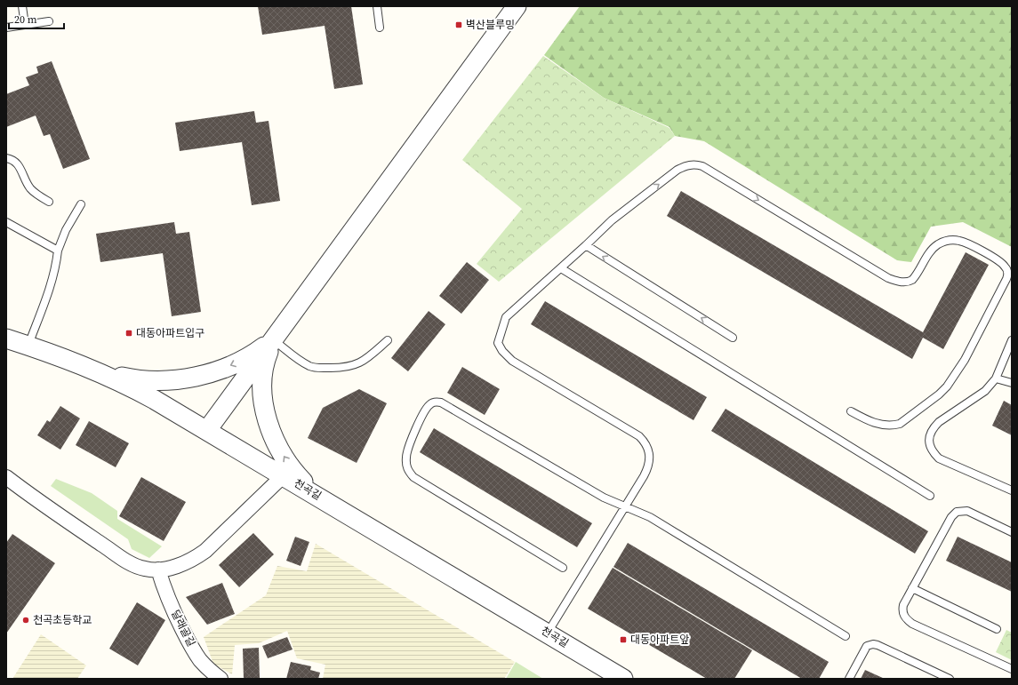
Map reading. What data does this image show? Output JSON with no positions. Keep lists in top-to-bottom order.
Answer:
{
  "streets": {
    "street": ["천곡길", "달래골길"]
  },
  "crossings": [
    ["천곡길", "달래골길"]
  ],
  "places": {
    "transit": ["벽산블루밍", "대동아파트입구", "대동아파트앞"],
    "other": ["천곡초등학교"]
  },
  "scale_bar": "20 m"
}
